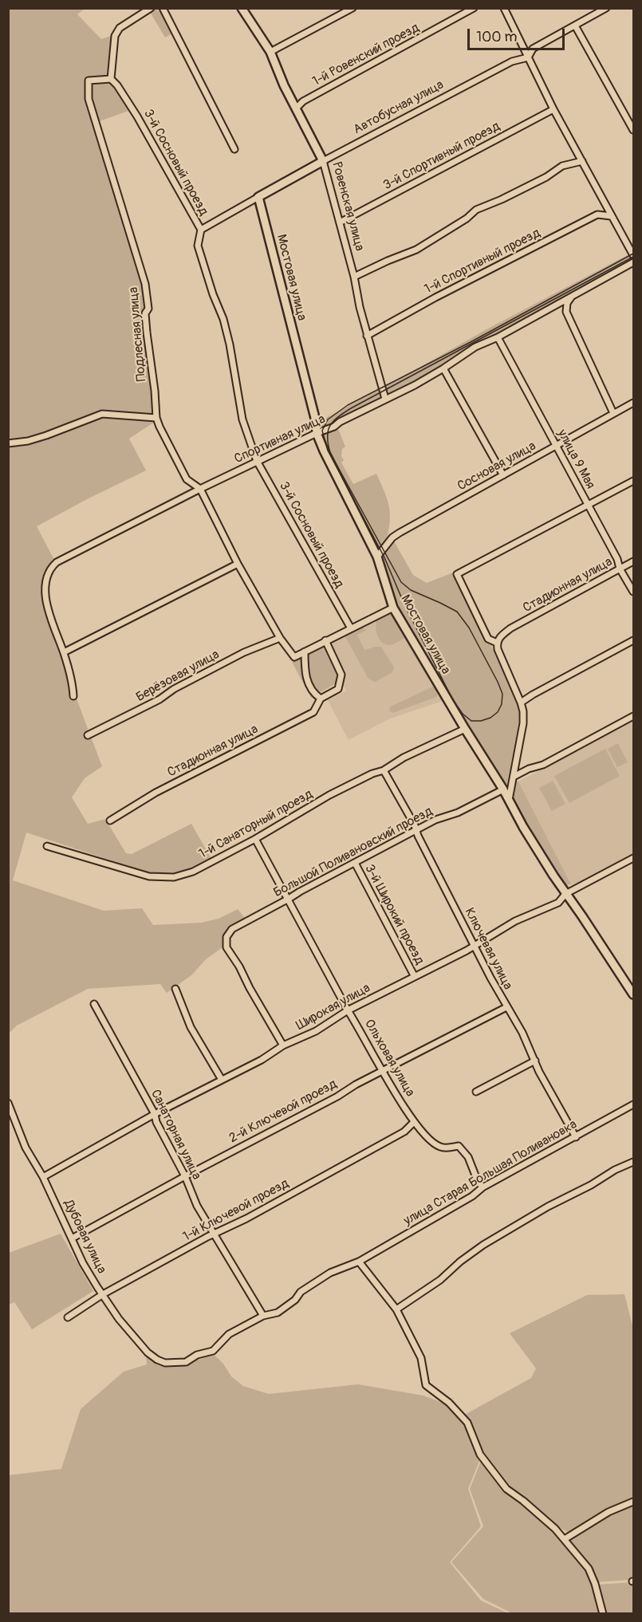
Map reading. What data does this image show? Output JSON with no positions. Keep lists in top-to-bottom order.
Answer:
{
  "streets": {
    "street": [
      "1-й Ровенский проезд",
      "Автобусная улица",
      "3-й Спортивный проезд",
      "3-й Сосновый проезд",
      "Ровенская улица",
      "1-й Спортивный проезд",
      "Мостовая улица",
      "Подлесная улица",
      "Спортивная улица",
      "улица 9 Мая",
      "Сосновая улица",
      "Стадионная улица",
      "Берёзовая улица",
      "1-й Санаторный проезд",
      "Большой Поливановский проезд",
      "3-й Широкий проезд",
      "Ключевая улица",
      "Широкая улица",
      "Ольховая улица",
      "2-й Ключевой проезд",
      "Санаторная улица",
      "улица Старая Большая Поливановка",
      "1-й Ключевой проезд",
      "Дубовая улица"
    ]
  },
  "crossings": [
    ["1-й Ровенский проезд", "Ровенская улица"],
    ["Автобусная улица", "3-й Сосновый проезд"],
    ["Автобусная улица", "Ровенская улица"],
    ["Автобусная улица", "Мостовая улица"],
    ["3-й Спортивный проезд", "Ровенская улица"],
    ["3-й Сосновый проезд", "Подлесная улица"],
    ["3-й Сосновый проезд", "Спортивная улица"],
    ["Ровенская улица", "1-й Спортивный проезд"],
    ["Ровенская улица", "Спортивная улица"],
    ["Мостовая улица", "Спортивная улица"],
    ["Мостовая улица", "Сосновая улица"],
    ["Мостовая улица", "1-й Санаторный проезд"],
    ["Мостовая улица", "Большой Поливановский проезд"],
    ["Мостовая улица", "Широкая улица"],
    ["Подлесная улица", "Спортивная улица"],
    ["Подлесная улица", "Берёзовая улица"],
    ["Спортивная улица", "улица 9 Мая"],
    ["улица 9 Мая", "Сосновая улица"],
    ["улица 9 Мая", "Стадионная улица"],
    ["1-й Санаторный проезд", "Ключевая улица"],
    ["1-й Санаторный проезд", "Ольховая улица"],
    ["Большой Поливановский проезд", "3-й Широкий проезд"],
    ["Большой Поливановский проезд", "Ключевая улица"],
    ["Большой Поливановский проезд", "Широкая улица"],
    ["Большой Поливановский проезд", "Ольховая улица"],
    ["3-й Широкий проезд", "Широкая улица"],
    ["Ключевая улица", "Широкая улица"],
    ["Ключевая улица", "2-й Ключевой проезд"],
    ["Ключевая улица", "улица Старая Большая Поливановка"],
    ["Широкая улица", "Ольховая улица"],
    ["Широкая улица", "Санаторная улица"],
    ["Широкая улица", "Дубовая улица"],
    ["Ольховая улица", "2-й Ключевой проезд"],
    ["Ольховая улица", "улица Старая Большая Поливановка"],
    ["Ольховая улица", "1-й Ключевой проезд"],
    ["2-й Ключевой проезд", "Санаторная улица"],
    ["2-й Ключевой проезд", "Дубовая улица"],
    ["Санаторная улица", "улица Старая Большая Поливановка"],
    ["Санаторная улица", "1-й Ключевой проезд"],
    ["улица Старая Большая Поливановка", "Дубовая улица"],
    ["1-й Ключевой проезд", "Дубовая улица"]
  ],
  "scale_bar": "100 m"
}
